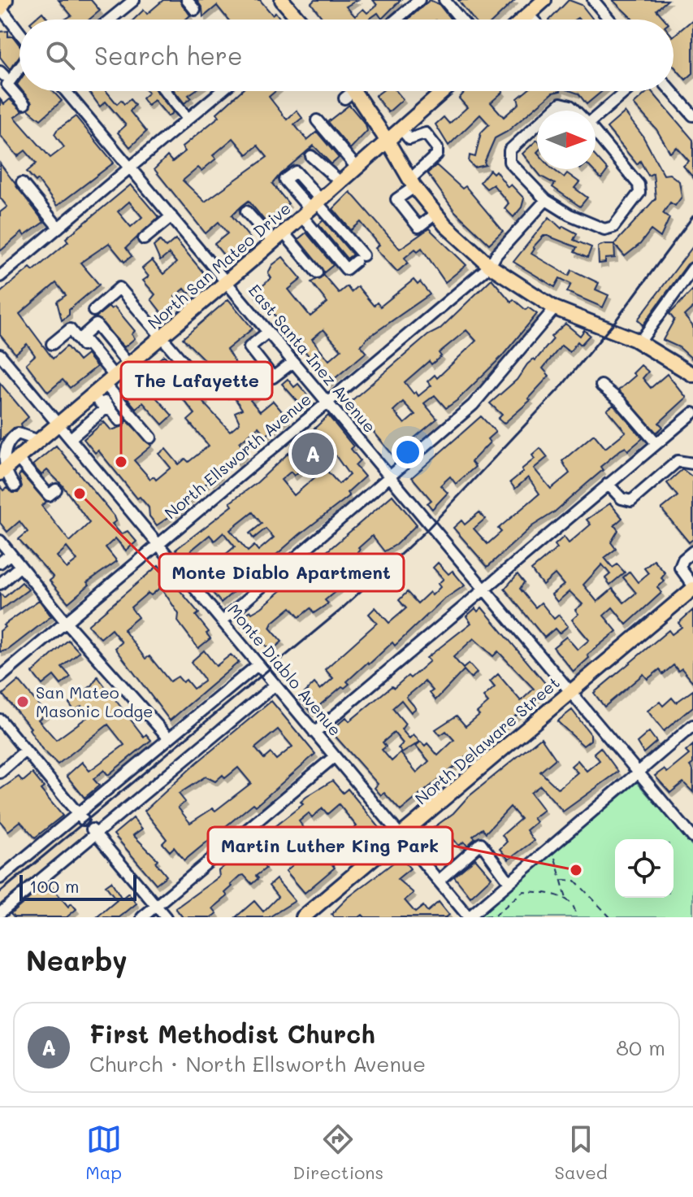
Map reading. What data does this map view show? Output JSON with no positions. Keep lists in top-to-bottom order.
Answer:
{
  "streets": {
    "main road": ["North San Mateo Drive", "North Delaware Street"],
    "street": ["East Santa Inez Avenue", "North Ellsworth Avenue", "Monte Diablo Avenue"]
  },
  "crossings": [
    ["North San Mateo Drive", "East Santa Inez Avenue"],
    ["North San Mateo Drive", "Monte Diablo Avenue"],
    ["East Santa Inez Avenue", "North Ellsworth Avenue"],
    ["East Santa Inez Avenue", "North Delaware Street"],
    ["North Ellsworth Avenue", "Monte Diablo Avenue"],
    ["Monte Diablo Avenue", "North Delaware Street"]
  ],
  "places": [
    "The Lafayette",
    "Monte Diablo Apartment",
    "San Mateo Masonic Lodge",
    "Martin Luther King Park"
  ],
  "scale_bar": "100 m",
  "north": "right",
  "page": {
    "search": "Search here",
    "pins": "A",
    "scale": "100 m",
    "heading": "Nearby",
    "list": [
      {
        "mark": "A",
        "name": "First Methodist Church",
        "note": "Church · North Ellsworth Avenue",
        "value": "80 m"
      }
    ],
    "nav": ["Map", "Directions", "Saved"]
  }
}
